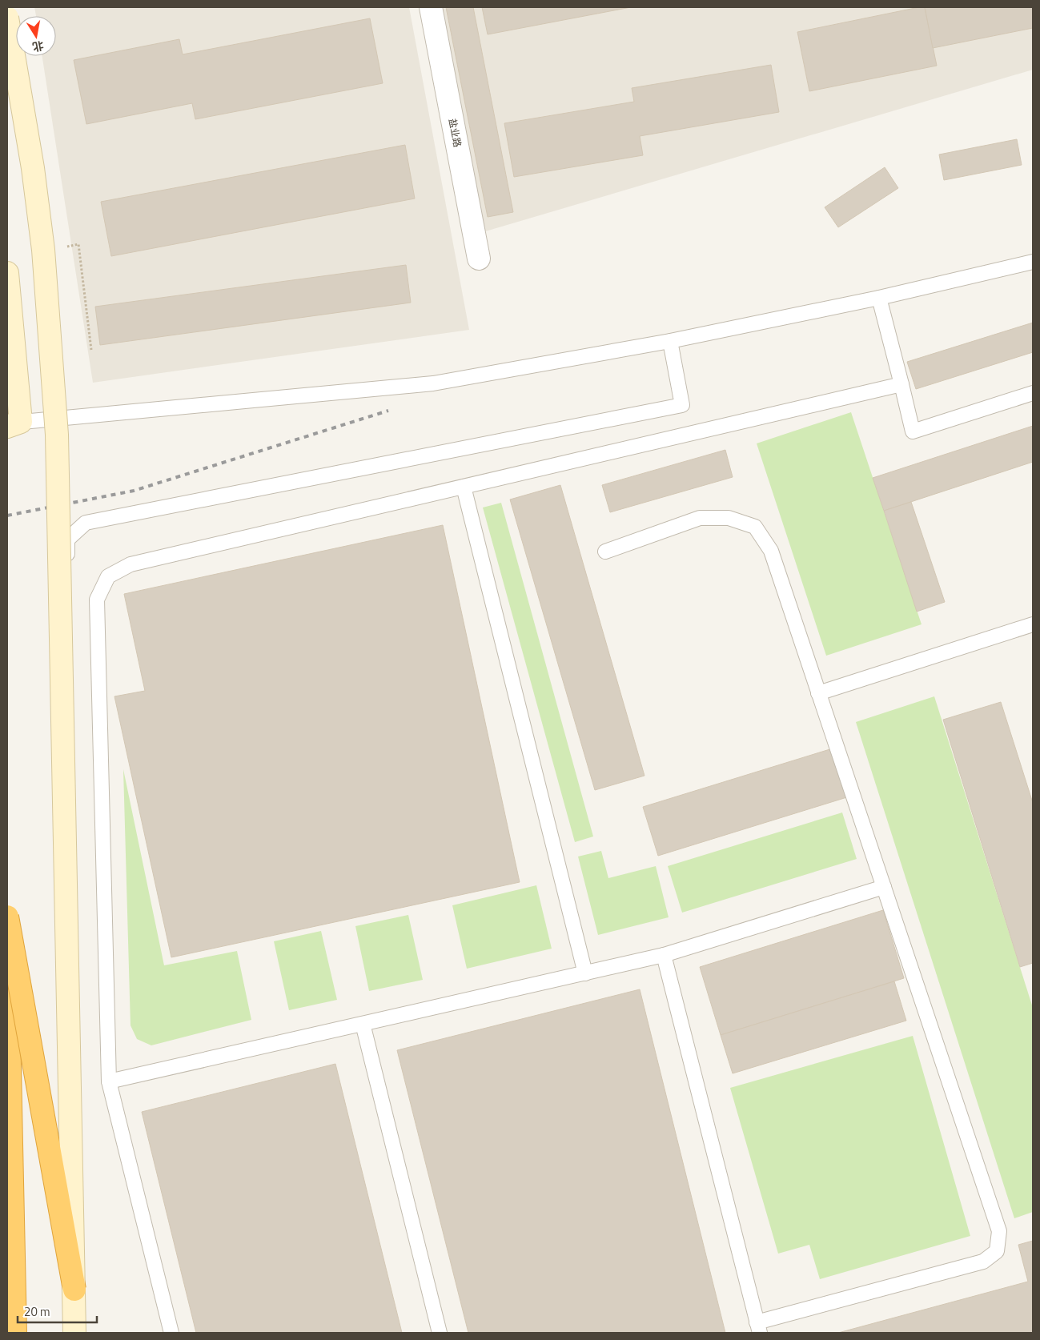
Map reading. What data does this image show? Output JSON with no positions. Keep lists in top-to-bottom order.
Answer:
{
  "streets": {
    "street": ["盐业路"]
  },
  "scale_bar": "20 m",
  "north": "bottom"
}
